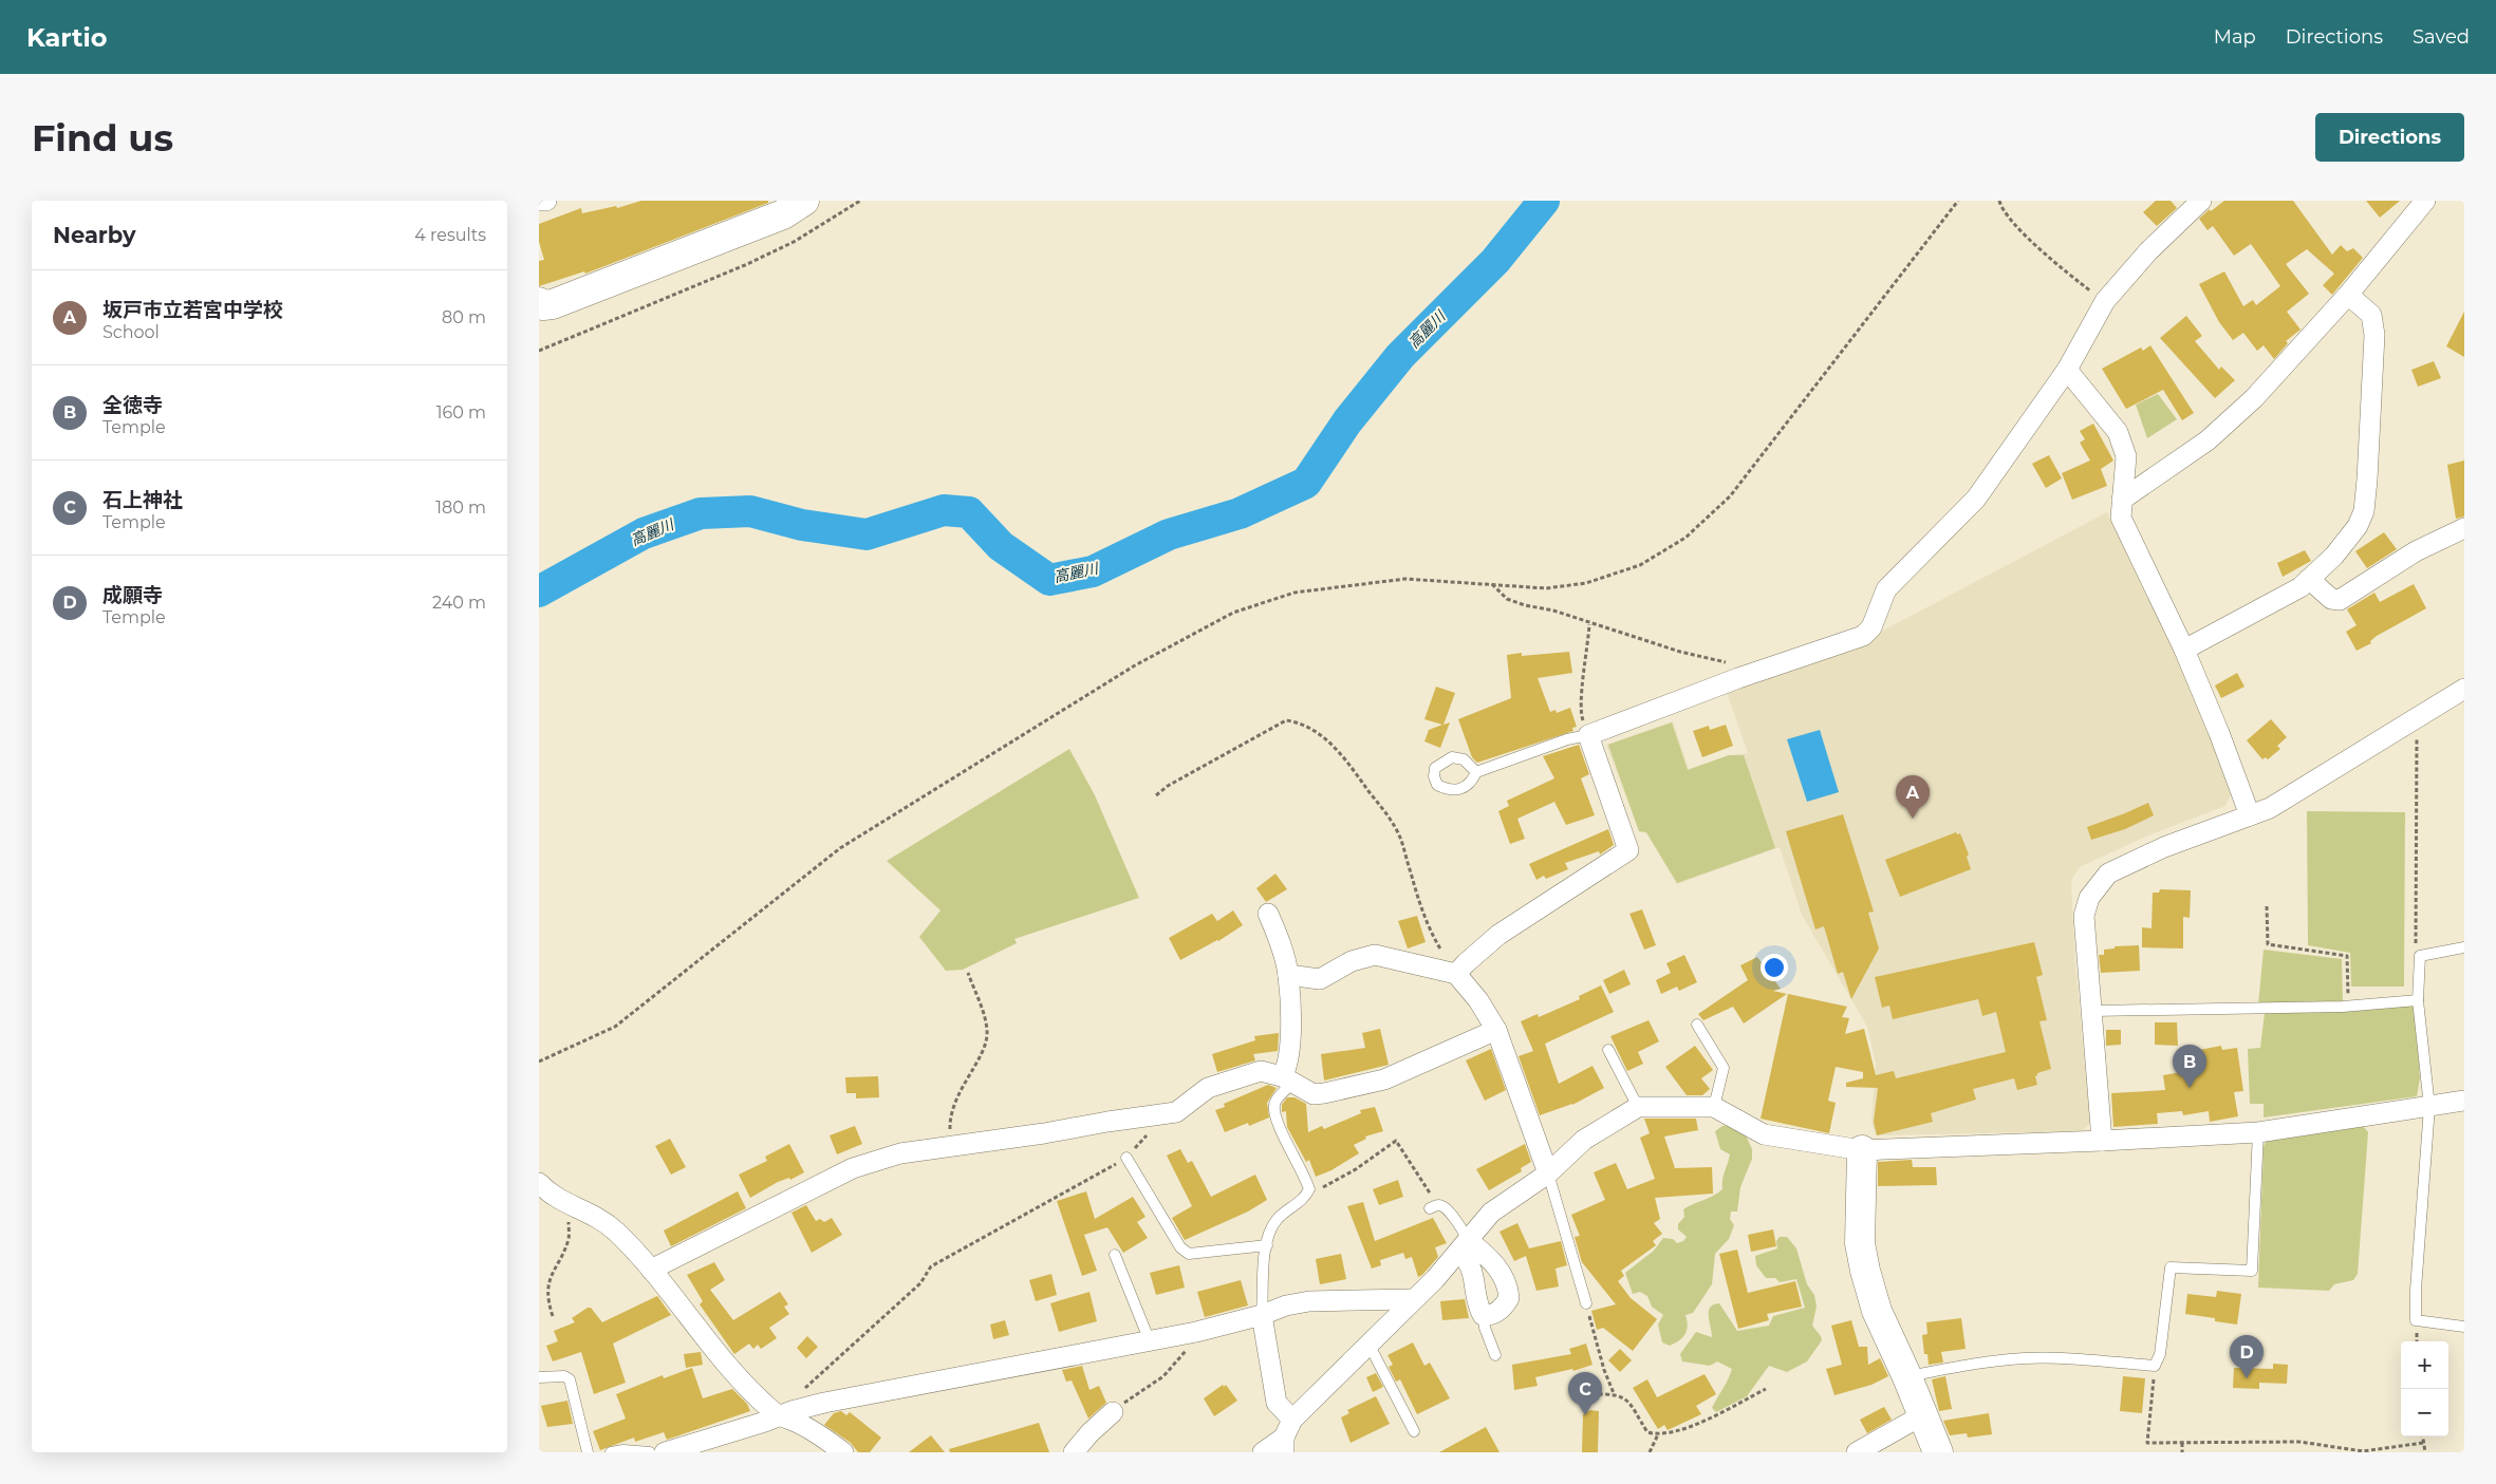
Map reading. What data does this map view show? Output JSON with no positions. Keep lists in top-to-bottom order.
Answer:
{
  "water": ["高麗川"],
  "page": {
    "header": "Kartio",
    "nav": ["Map", "Directions", "Saved"],
    "buttons": "Directions",
    "title": "Find us",
    "heading": ["Nearby", "4 results"],
    "list": [
      {
        "mark": "A",
        "name": "坂戸市立若宮中学校",
        "note": "School",
        "value": "80 m"
      },
      {
        "mark": "B",
        "name": "全徳寺",
        "note": "Temple",
        "value": "160 m"
      },
      {
        "mark": "C",
        "name": "石上神社",
        "note": "Temple",
        "value": "180 m"
      },
      {
        "mark": "D",
        "name": "成願寺",
        "note": "Temple",
        "value": "240 m"
      }
    ],
    "pins": [
      "A",
      "B",
      "D",
      "C"
    ],
    "map_buttons": ["+", "−"]
  }
}
